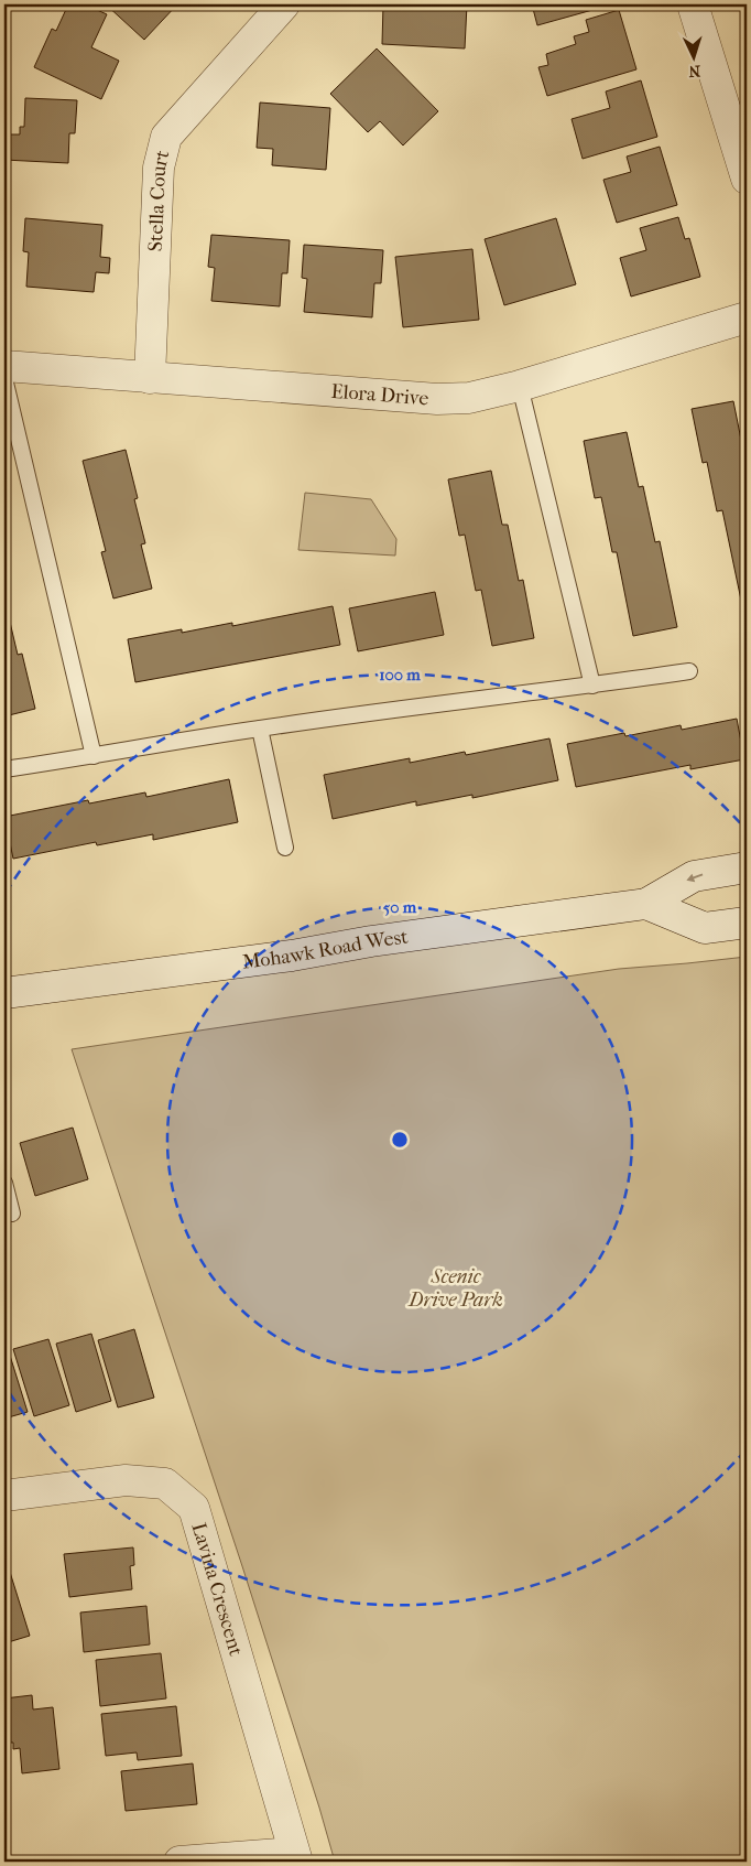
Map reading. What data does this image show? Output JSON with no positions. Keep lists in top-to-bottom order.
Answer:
{
  "streets": {
    "street": [
      "Stella Court",
      "Elora Drive",
      "Mohawk Road West",
      "Lavina Crescent"
    ]
  },
  "crossings": [
    ["Stella Court", "Elora Drive"]
  ],
  "parks": ["Scenic Drive Park"],
  "north": "bottom",
  "rings": ["100 m", "50 m"]
}
